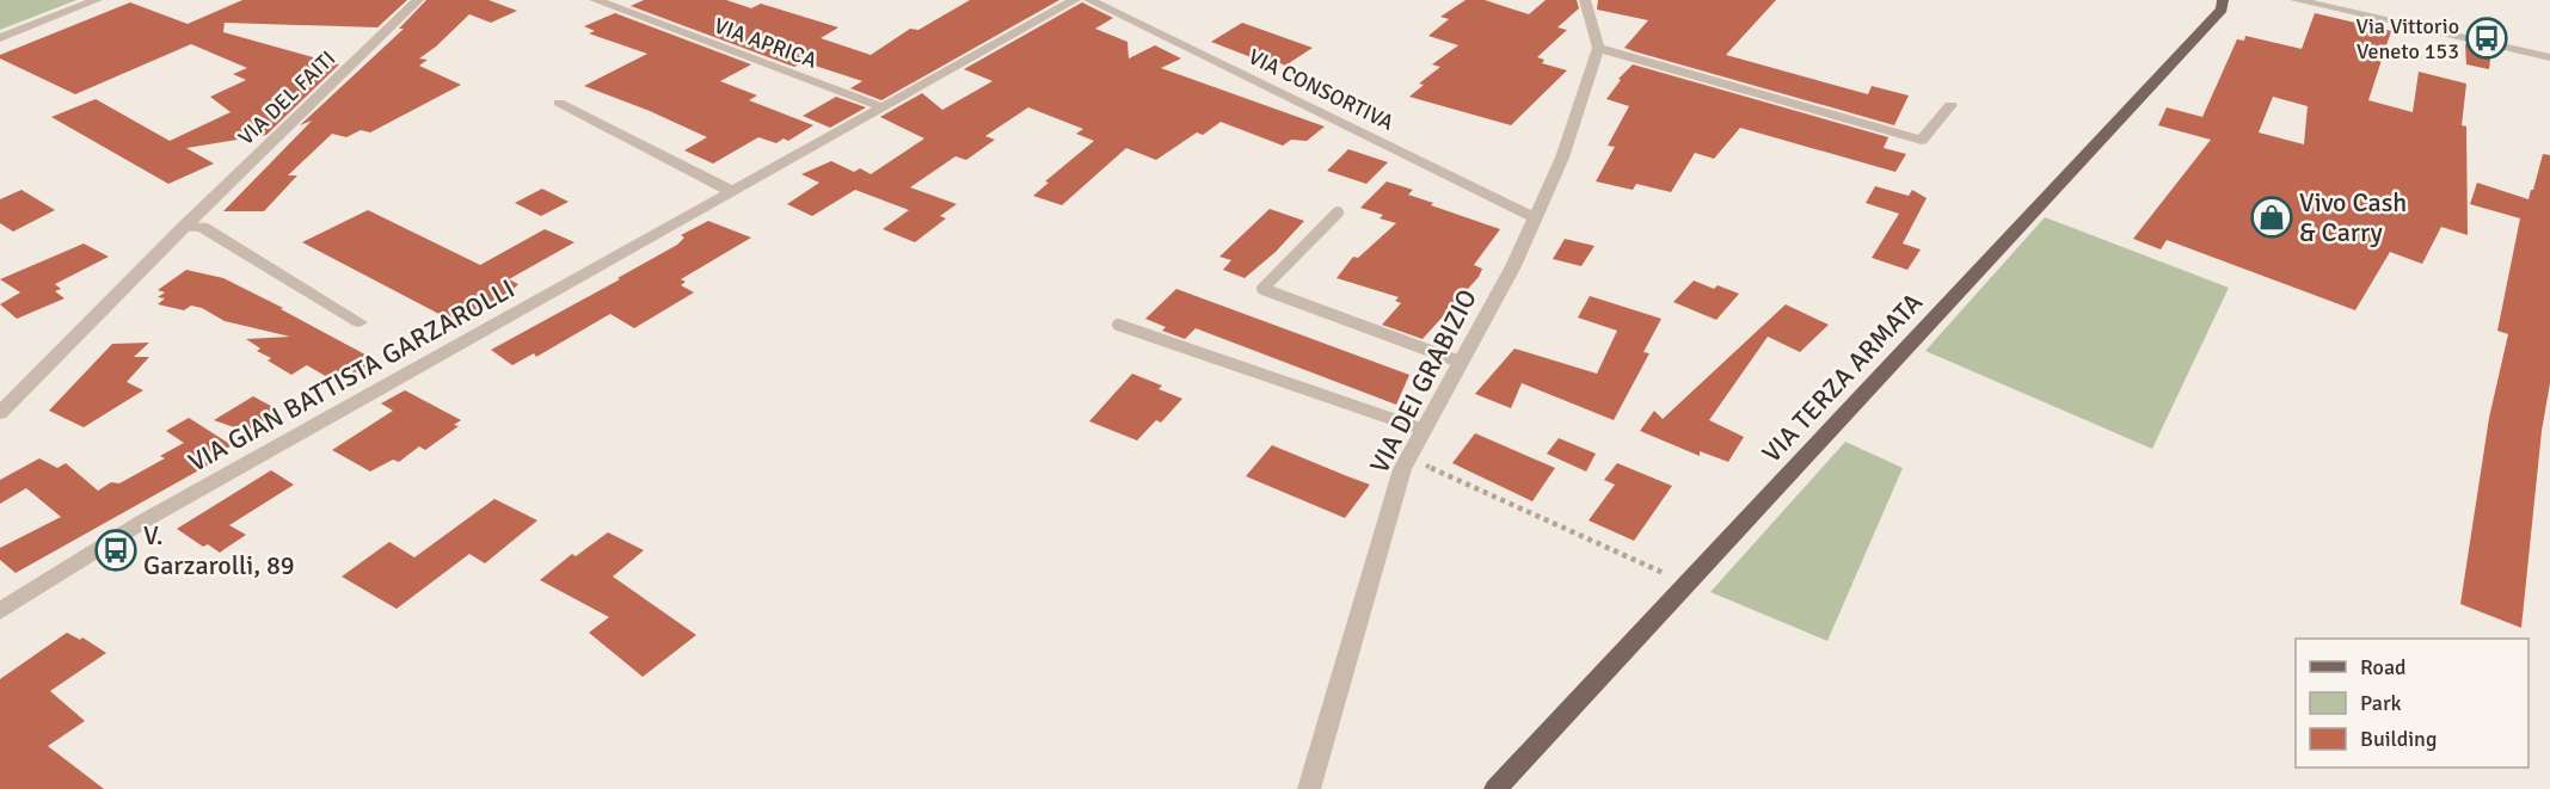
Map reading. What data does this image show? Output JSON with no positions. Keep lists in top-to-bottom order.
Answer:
{
  "streets": {
    "main road": ["VIA TERZA ARMATA"],
    "street": [
      "VIA APRICA",
      "VIA CONSORTIVA",
      "VIA DEL FAITI",
      "VIA GIAN BATTISTA GARZAROLLI",
      "VIA DEI GRABIZIO"
    ]
  },
  "crossings": [
    ["VIA APRICA", "VIA GIAN BATTISTA GARZAROLLI"],
    ["VIA CONSORTIVA", "VIA DEI GRABIZIO"]
  ],
  "places": {
    "bus stop": ["Via Vittorio Veneto 153", "V. Garzarolli, 89"],
    "shop": ["Vivo Cash & Carry"]
  },
  "legend": ["Road", "Park", "Building"]
}
